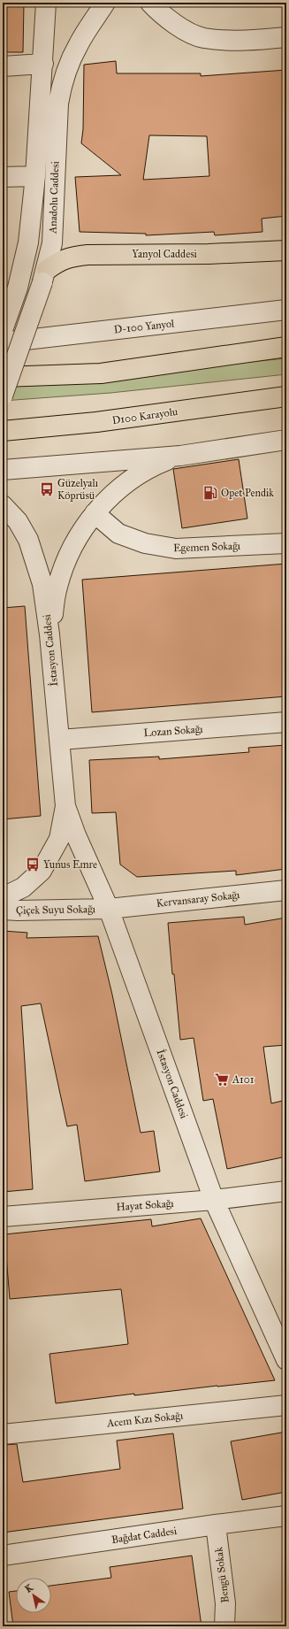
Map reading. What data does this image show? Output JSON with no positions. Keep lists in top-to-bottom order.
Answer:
{
  "streets": {
    "main road": ["Yanyol Caddesi", "D100 Karayolu"],
    "street": [
      "Anadolu Caddesi",
      "D-100 Yanyol",
      "Egemen Sokağı",
      "İstasyon Caddesi",
      "Lozan Sokağı",
      "Kervansaray Sokağı",
      "Çiçek Suyu Sokağı",
      "Hayat Sokağı",
      "Acem Kızı Sokağı",
      "Bağdat Caddesi",
      "Bengü Sokak"
    ]
  },
  "crossings": [
    ["Anadolu Caddesi", "Yanyol Caddesi"],
    ["İstasyon Caddesi", "Lozan Sokağı"],
    ["İstasyon Caddesi", "Kervansaray Sokağı"],
    ["İstasyon Caddesi", "Çiçek Suyu Sokağı"],
    ["İstasyon Caddesi", "Hayat Sokağı"],
    ["Kervansaray Sokağı", "Çiçek Suyu Sokağı"],
    ["Bağdat Caddesi", "Bengü Sokak"]
  ],
  "places": {
    "bus stop": ["Güzelyalı Köprüsü", "Yunus Emre"],
    "fuel station": ["Opet Pendik"],
    "supermarket": ["A101"]
  },
  "north": "top left"
}
